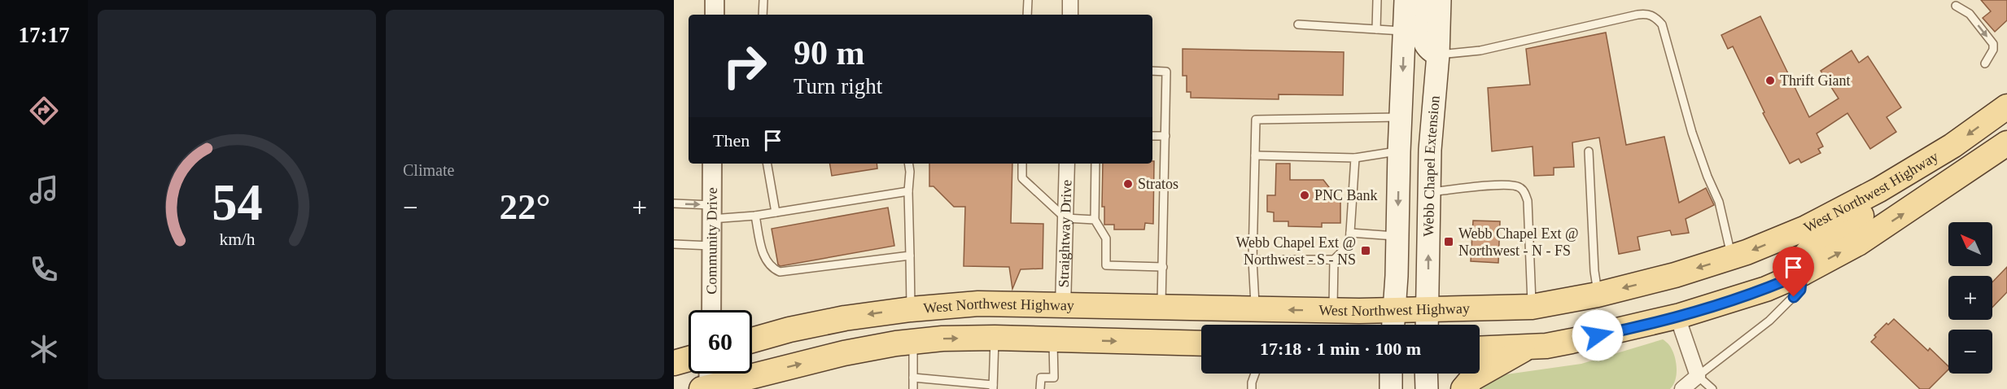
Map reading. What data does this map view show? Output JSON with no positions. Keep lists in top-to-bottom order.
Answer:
{
  "streets": {
    "main road": ["Webb Chapel Extension", "West Northwest Highway"],
    "street": ["Straightway Drive", "Community Drive"]
  },
  "crossings": [
    ["Webb Chapel Extension", "West Northwest Highway"],
    ["West Northwest Highway", "Straightway Drive"]
  ],
  "places": {
    "other": ["Thrift Giant", "Stratos", "PNC Bank"],
    "transit": ["Webb Chapel Ext @ Northwest - N - FS", "Webb Chapel Ext @ Northwest - S - NS"]
  },
  "north": "top left",
  "page": {
    "tabs": "17:17",
    "tile": "Climate",
    "turn": ["90 m", "Turn right"],
    "then": "Then",
    "heat": ["−", "22°", "+"],
    "map_buttons": ["+", "−"],
    "limit": "60",
    "trip": "17:18 · 1 min · 100 m",
    "gauge": ["54", "km/h"]
  }
}
